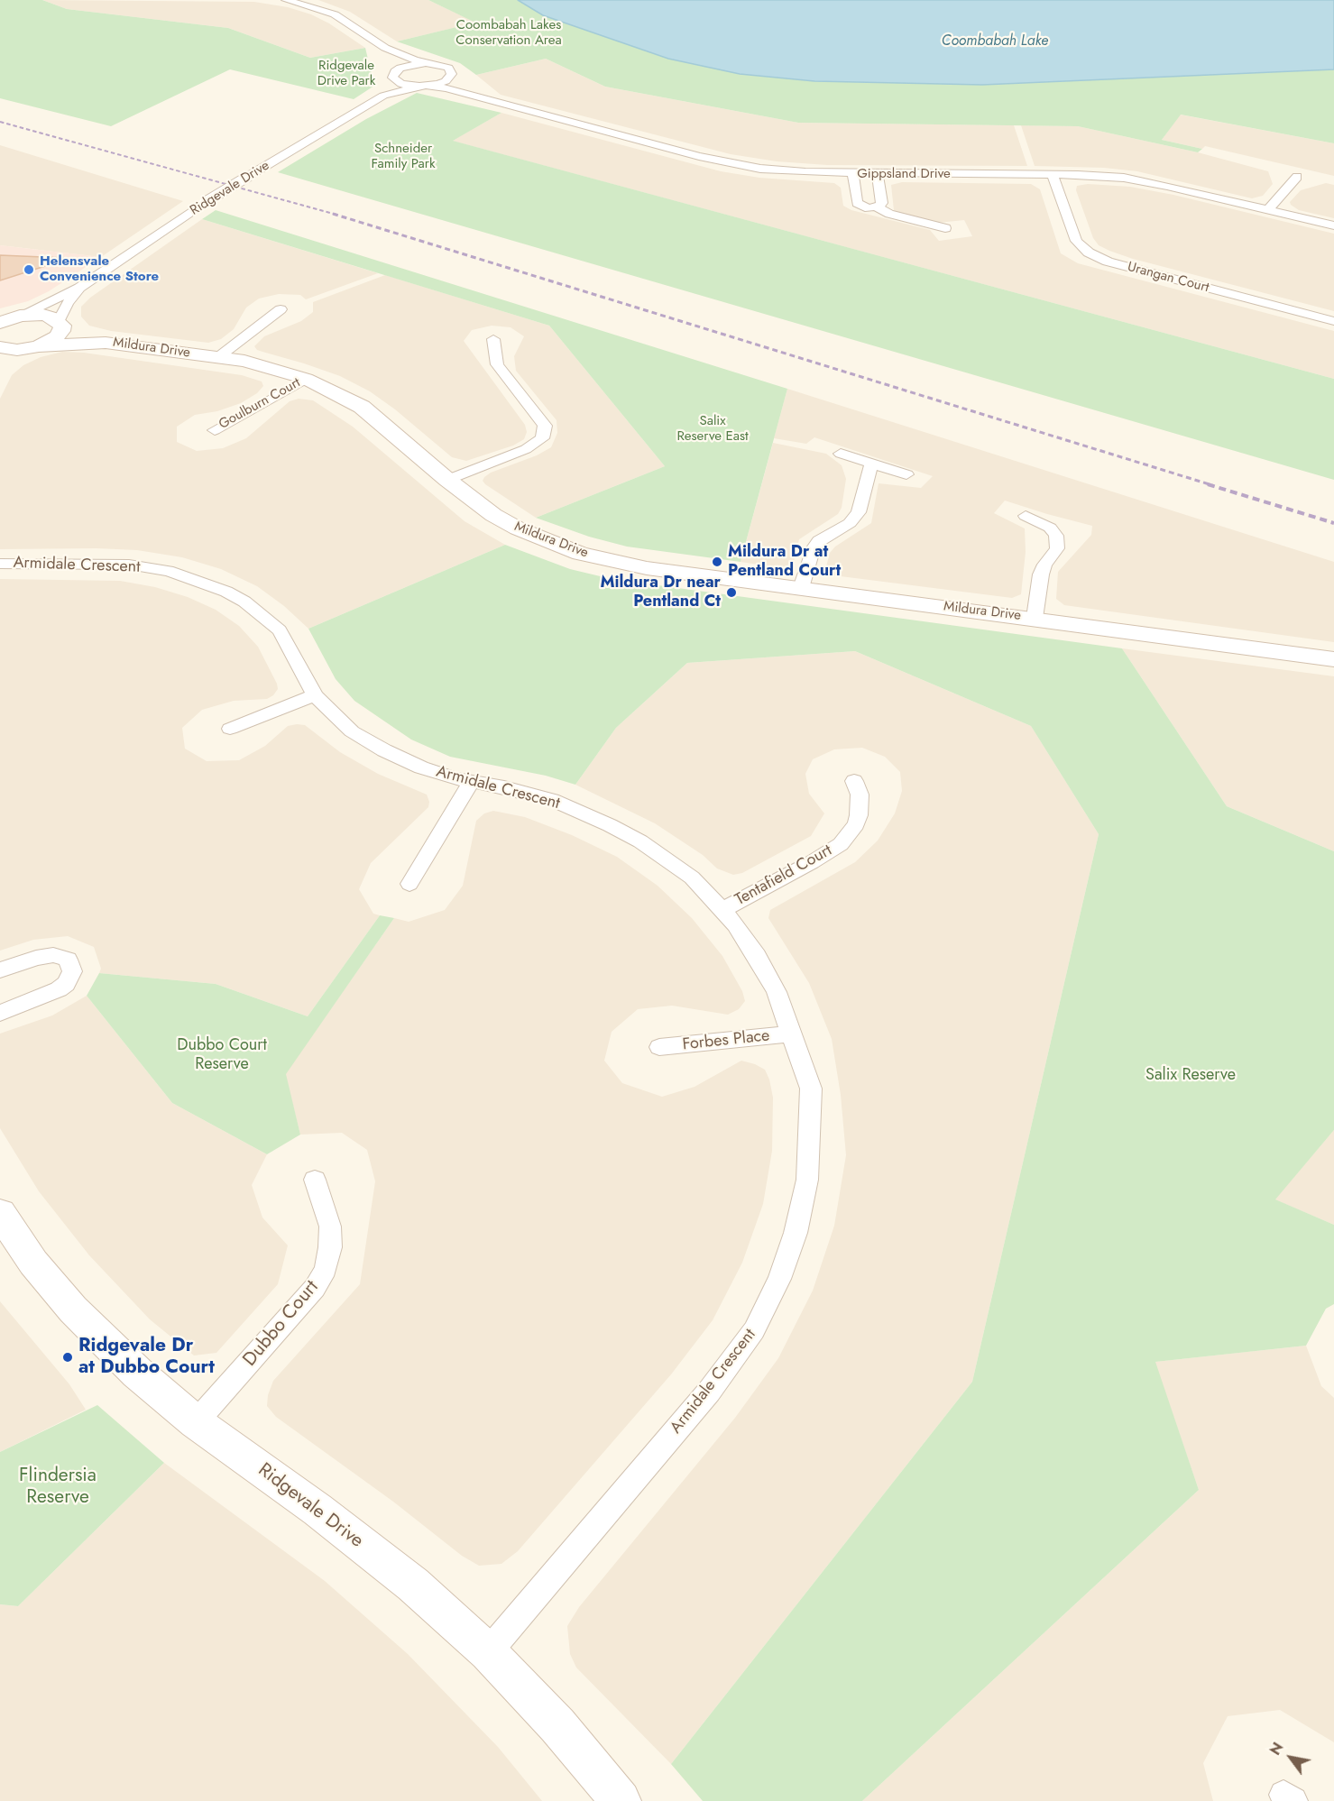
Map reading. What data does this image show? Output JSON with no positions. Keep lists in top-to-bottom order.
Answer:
{
  "streets": {
    "street": [
      "Gippsland Drive",
      "Ridgevale Drive",
      "Urangan Court",
      "Mildura Drive",
      "Goulburn Court",
      "Armidale Crescent",
      "Tentafield Court",
      "Forbes Place",
      "Dubbo Court"
    ]
  },
  "crossings": [
    ["Gippsland Drive", "Ridgevale Drive"],
    ["Gippsland Drive", "Urangan Court"],
    ["Ridgevale Drive", "Mildura Drive"],
    ["Ridgevale Drive", "Armidale Crescent"],
    ["Ridgevale Drive", "Dubbo Court"],
    ["Mildura Drive", "Goulburn Court"],
    ["Armidale Crescent", "Tentafield Court"],
    ["Armidale Crescent", "Forbes Place"]
  ],
  "water": ["Coombabah Lake"],
  "parks": [
    "Coombabah Lakes Conservation Area",
    "Ridgevale Drive Park",
    "Schneider Family Park",
    "Salix Reserve East",
    "Dubbo Court Reserve",
    "Salix Reserve",
    "Flindersia Reserve"
  ],
  "places": [
    "Helensvale Convenience Store",
    "Mildura Dr at Pentland Court",
    "Mildura Dr near Pentland Ct",
    "Ridgevale Dr at Dubbo Court"
  ],
  "north": "top left"
}
